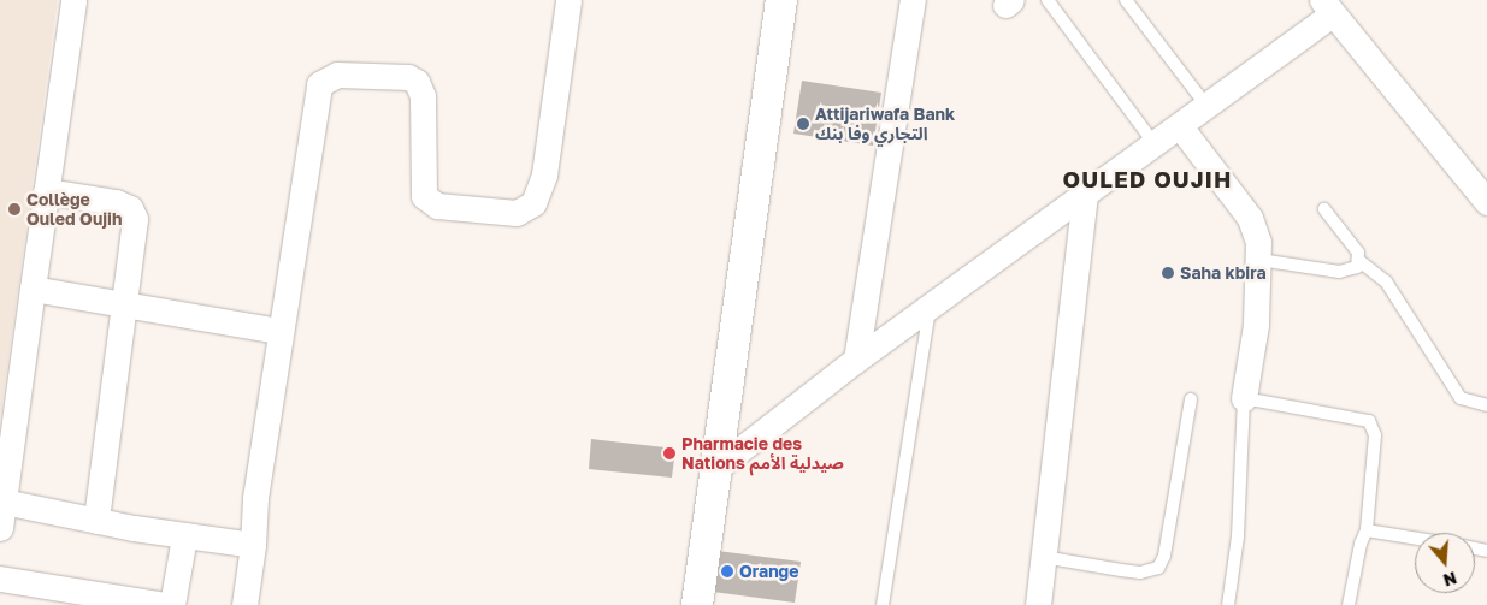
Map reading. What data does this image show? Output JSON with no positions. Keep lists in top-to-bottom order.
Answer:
{
  "districts": ["OULED OUJIH"],
  "places": [
    "Attijariwafa Bank التجاري وفا بنك",
    "Collège Ouled Oujih",
    "Saha kbira",
    "Pharmacie des Nations صيدلية الأمم",
    "Orange"
  ],
  "north": "bottom"
}
